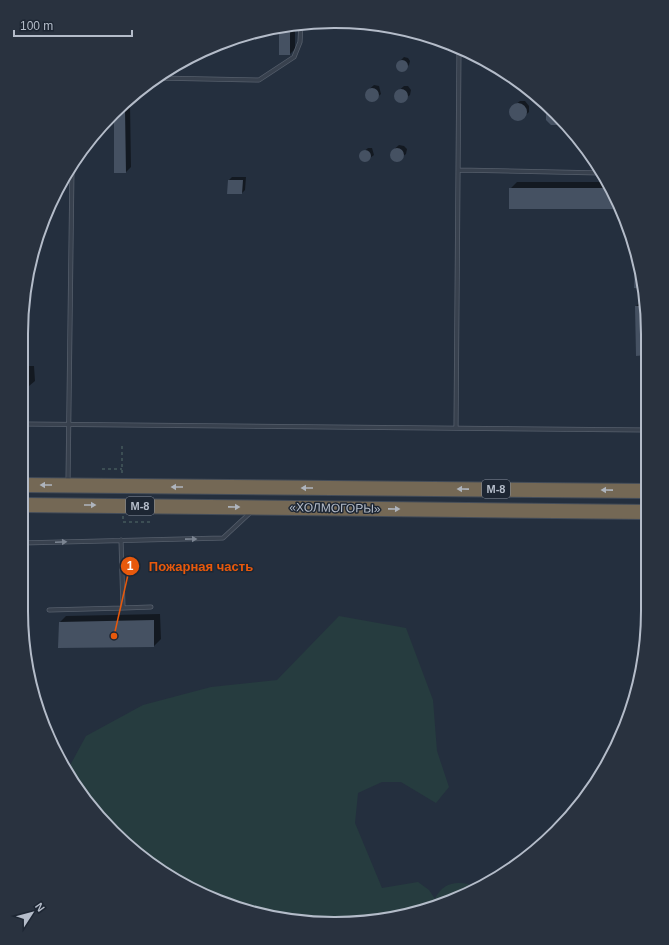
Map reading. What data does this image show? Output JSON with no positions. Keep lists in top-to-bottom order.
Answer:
{
  "streets": {
    "highway": ["М-8", "«ХОЛМОГОРЫ»"]
  },
  "places": ["Пожарная часть"],
  "scale_bar": "100 m",
  "north": "top right"
}
